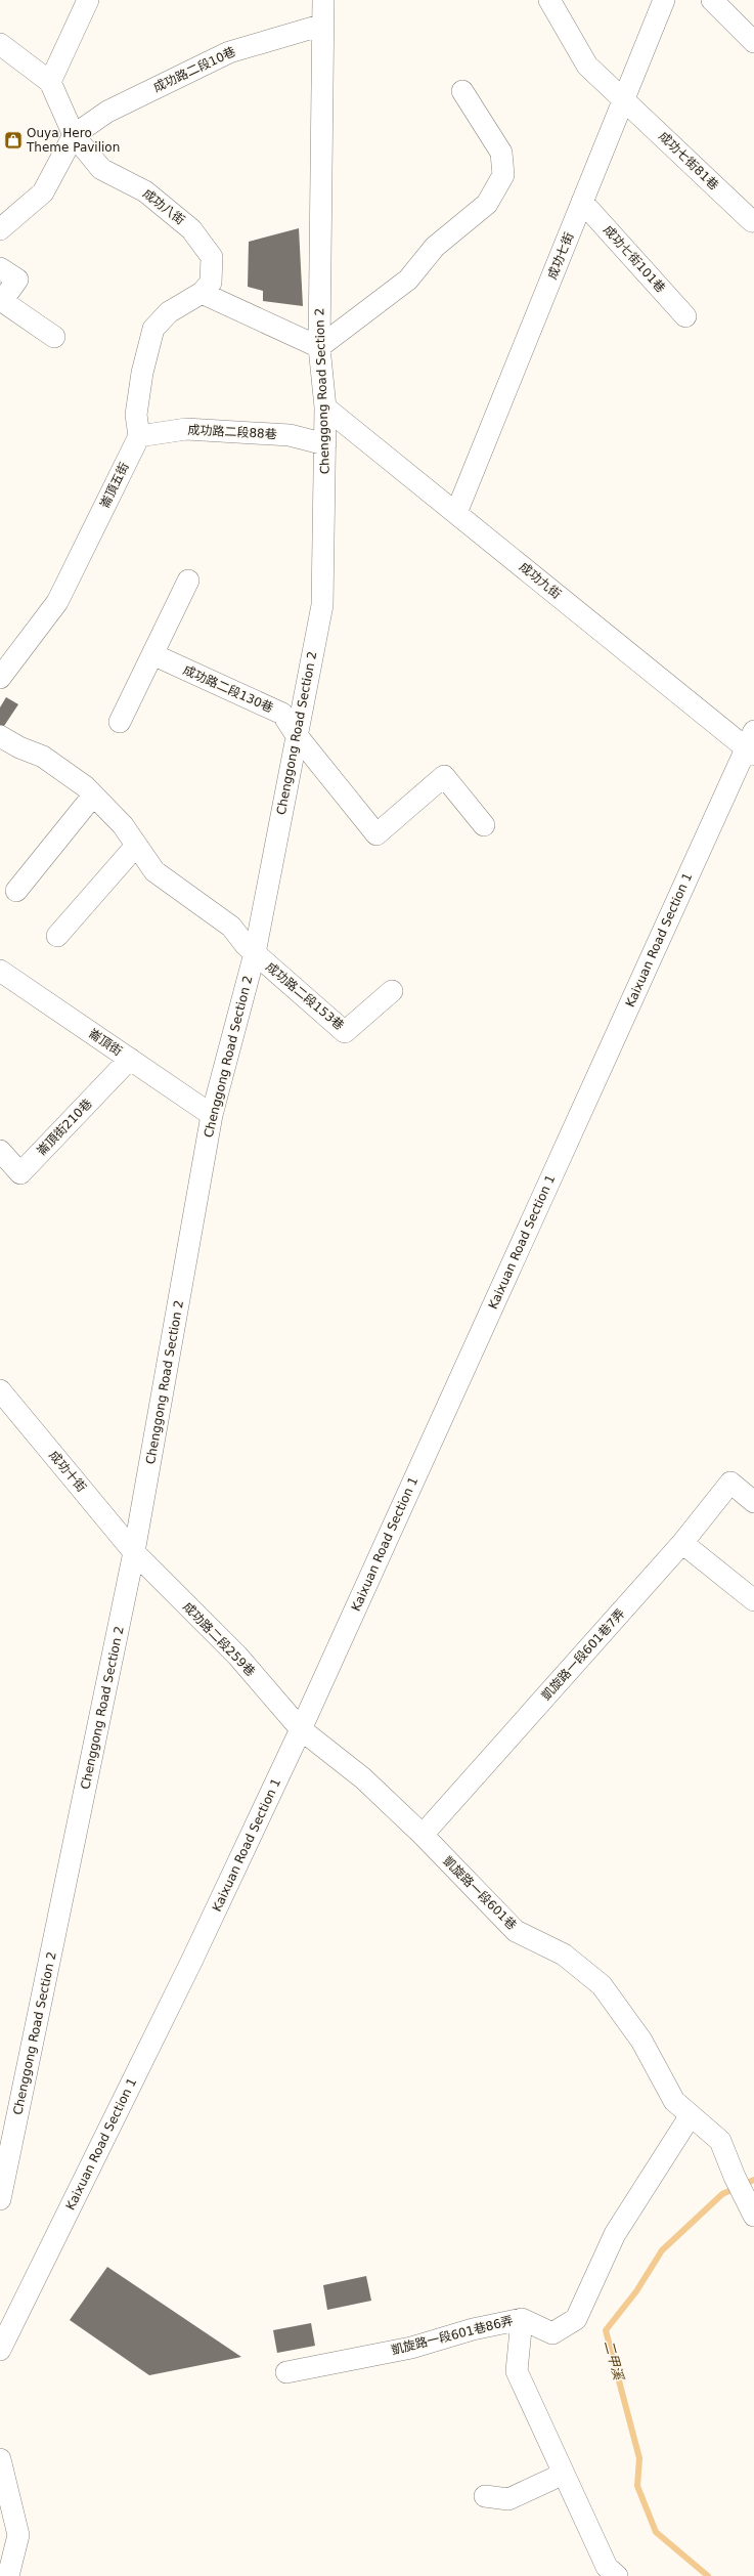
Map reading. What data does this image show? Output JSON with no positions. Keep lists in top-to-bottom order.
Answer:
{
  "streets": {
    "street": [
      "成功路二段10巷",
      "成功七街81巷",
      "成功八街",
      "成功七街",
      "成功七街101巷",
      "Chenggong Road Section 2",
      "成功路二段88巷",
      "崙頂五街",
      "成功九街",
      "成功路二段130巷",
      "Kaixuan Road Section 1",
      "成功路二段153巷",
      "崙頂街",
      "崙頂街210巷",
      "成功十街",
      "成功路二段259巷",
      "凱旋路一段601巷7弄",
      "凱旋路一段601巷",
      "凱旋路一段601巷86弄"
    ]
  },
  "crossings": [
    ["成功路二段10巷", "成功八街"],
    ["成功路二段10巷", "Chenggong Road Section 2"],
    ["成功七街81巷", "成功七街"],
    ["成功七街", "成功七街101巷"],
    ["成功七街", "成功九街"],
    ["Chenggong Road Section 2", "成功路二段88巷"],
    ["Chenggong Road Section 2", "成功九街"],
    ["Chenggong Road Section 2", "成功路二段130巷"],
    ["Chenggong Road Section 2", "成功路二段153巷"],
    ["Chenggong Road Section 2", "崙頂街"],
    ["Chenggong Road Section 2", "成功十街"],
    ["Chenggong Road Section 2", "成功路二段259巷"],
    ["成功路二段88巷", "崙頂五街"],
    ["成功九街", "Kaixuan Road Section 1"],
    ["Kaixuan Road Section 1", "成功路二段259巷"],
    ["Kaixuan Road Section 1", "凱旋路一段601巷"],
    ["崙頂街", "崙頂街210巷"],
    ["成功十街", "成功路二段259巷"],
    ["成功路二段259巷", "凱旋路一段601巷"],
    ["凱旋路一段601巷7弄", "凱旋路一段601巷"],
    ["凱旋路一段601巷", "凱旋路一段601巷86弄"]
  ],
  "water": ["二甲溪"],
  "places": {
    "shop": ["Ouya Hero Theme Pavilion"]
  }
}
